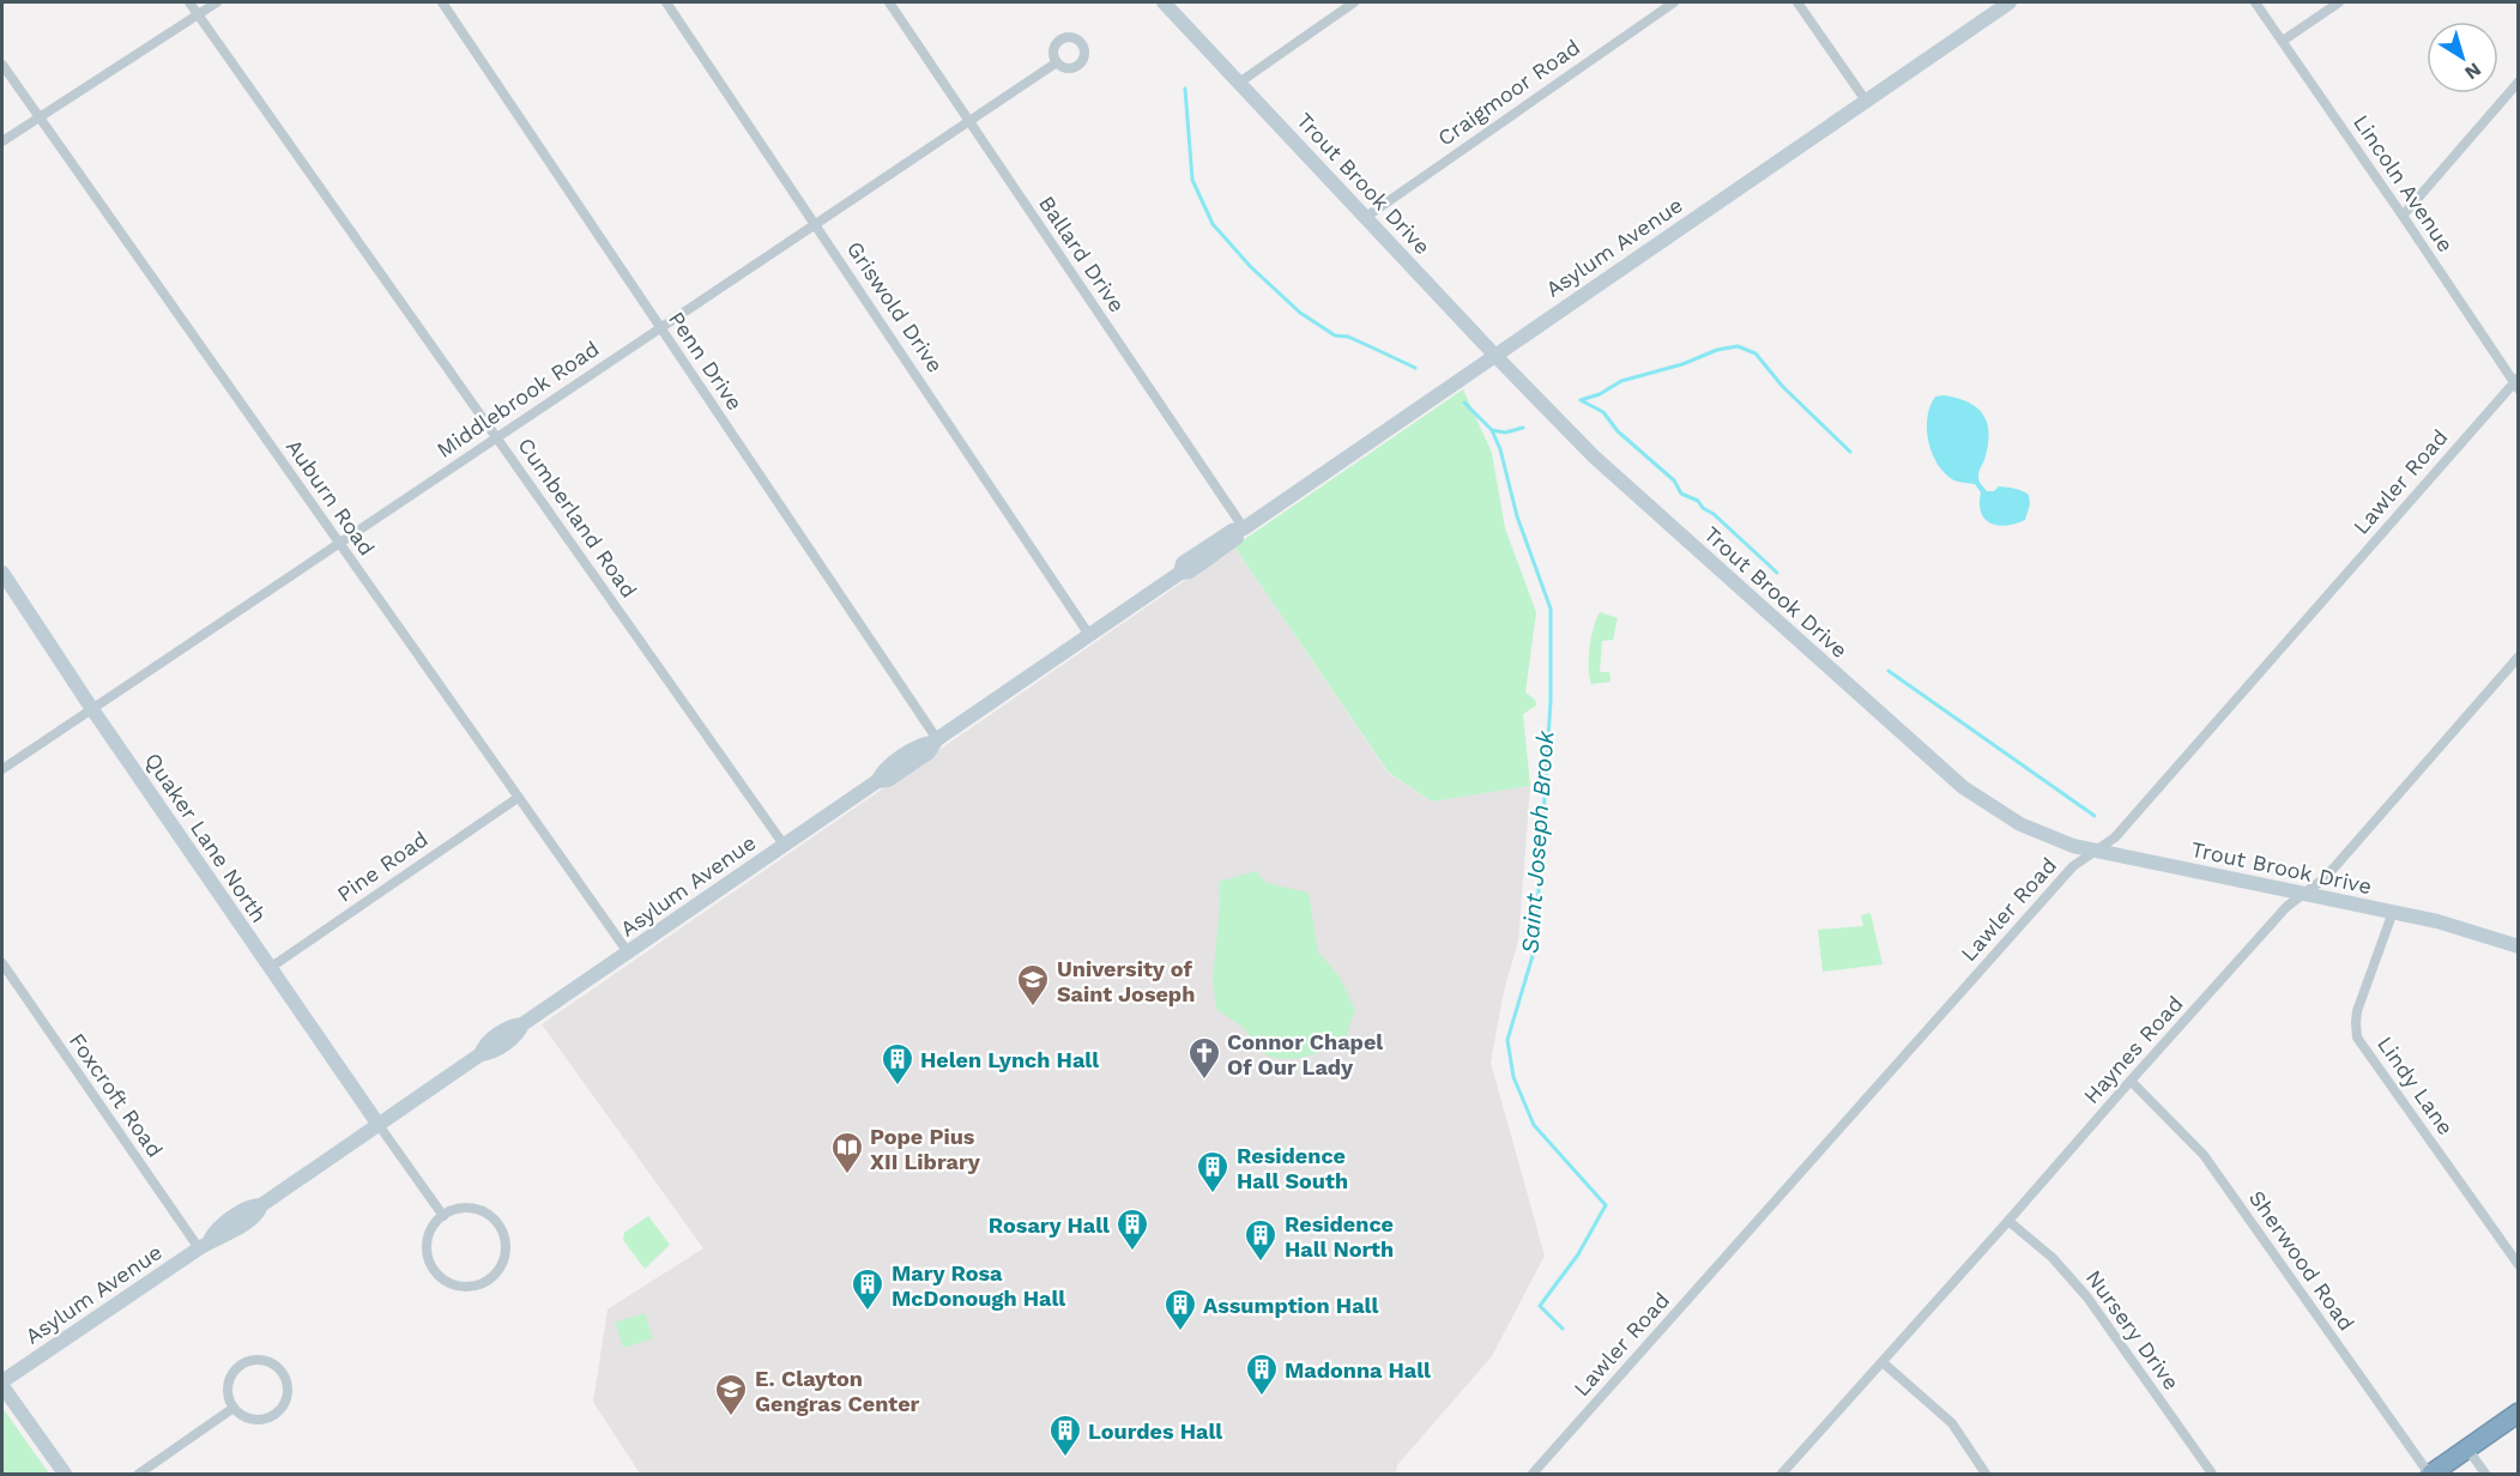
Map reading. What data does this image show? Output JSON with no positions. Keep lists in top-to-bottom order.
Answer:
{
  "streets": {
    "main road": ["Trout Brook Drive", "Asylum Avenue", "Quaker Lane North"],
    "street": [
      "Craigmoor Road",
      "Lincoln Avenue",
      "Ballard Drive",
      "Griswold Drive",
      "Penn Drive",
      "Middlebrook Road",
      "Lawler Road",
      "Auburn Road",
      "Cumberland Road",
      "Pine Road",
      "Haynes Road",
      "Lindy Lane",
      "Foxcroft Road",
      "Sherwood Road",
      "Nursery Drive"
    ]
  },
  "crossings": [
    ["Craigmoor Road", "Trout Brook Drive"],
    ["Trout Brook Drive", "Asylum Avenue"],
    ["Trout Brook Drive", "Lawler Road"],
    ["Trout Brook Drive", "Haynes Road"],
    ["Trout Brook Drive", "Lindy Lane"],
    ["Lincoln Avenue", "Lawler Road"],
    ["Asylum Avenue", "Ballard Drive"],
    ["Asylum Avenue", "Griswold Drive"],
    ["Asylum Avenue", "Penn Drive"],
    ["Asylum Avenue", "Auburn Road"],
    ["Asylum Avenue", "Cumberland Road"],
    ["Asylum Avenue", "Quaker Lane North"],
    ["Asylum Avenue", "Foxcroft Road"],
    ["Ballard Drive", "Middlebrook Road"],
    ["Griswold Drive", "Middlebrook Road"],
    ["Penn Drive", "Middlebrook Road"],
    ["Middlebrook Road", "Auburn Road"],
    ["Middlebrook Road", "Cumberland Road"],
    ["Middlebrook Road", "Quaker Lane North"],
    ["Auburn Road", "Pine Road"],
    ["Quaker Lane North", "Pine Road"],
    ["Haynes Road", "Sherwood Road"],
    ["Haynes Road", "Nursery Drive"]
  ],
  "water": ["Saint Joseph Brook"],
  "places": {
    "school or university": ["University of Saint Joseph", "E. Clayton Gengras Center"],
    "church": ["Connor Chapel Of Our Lady"],
    "building": [
      "Helen Lynch Hall",
      "Residence Hall South",
      "Rosary Hall",
      "Residence Hall North",
      "Mary Rosa McDonough Hall",
      "Assumption Hall",
      "Madonna Hall",
      "Lourdes Hall"
    ],
    "library": ["Pope Pius XII Library"]
  },
  "north": "bottom right"
}
